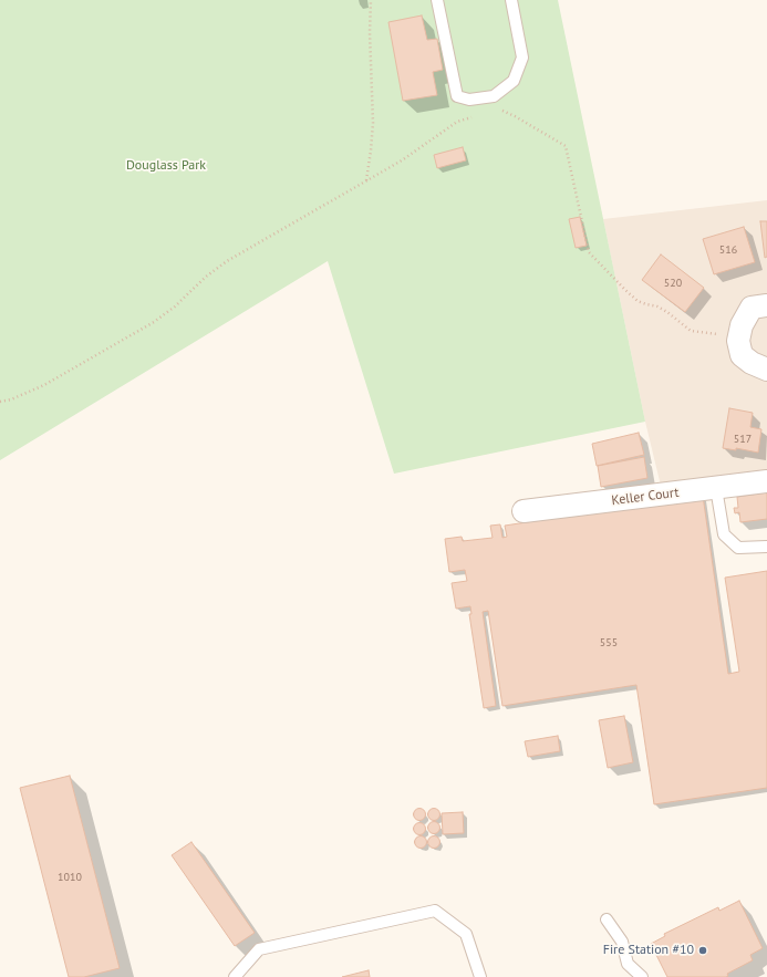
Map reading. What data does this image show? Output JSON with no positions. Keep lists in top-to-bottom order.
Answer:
{
  "streets": {
    "street": ["Keller Court"]
  },
  "parks": ["Douglass Park"],
  "places": ["Fire Station #10"],
  "house_numbers": [
    "516",
    "520",
    "517",
    "555",
    "1010"
  ]
}
